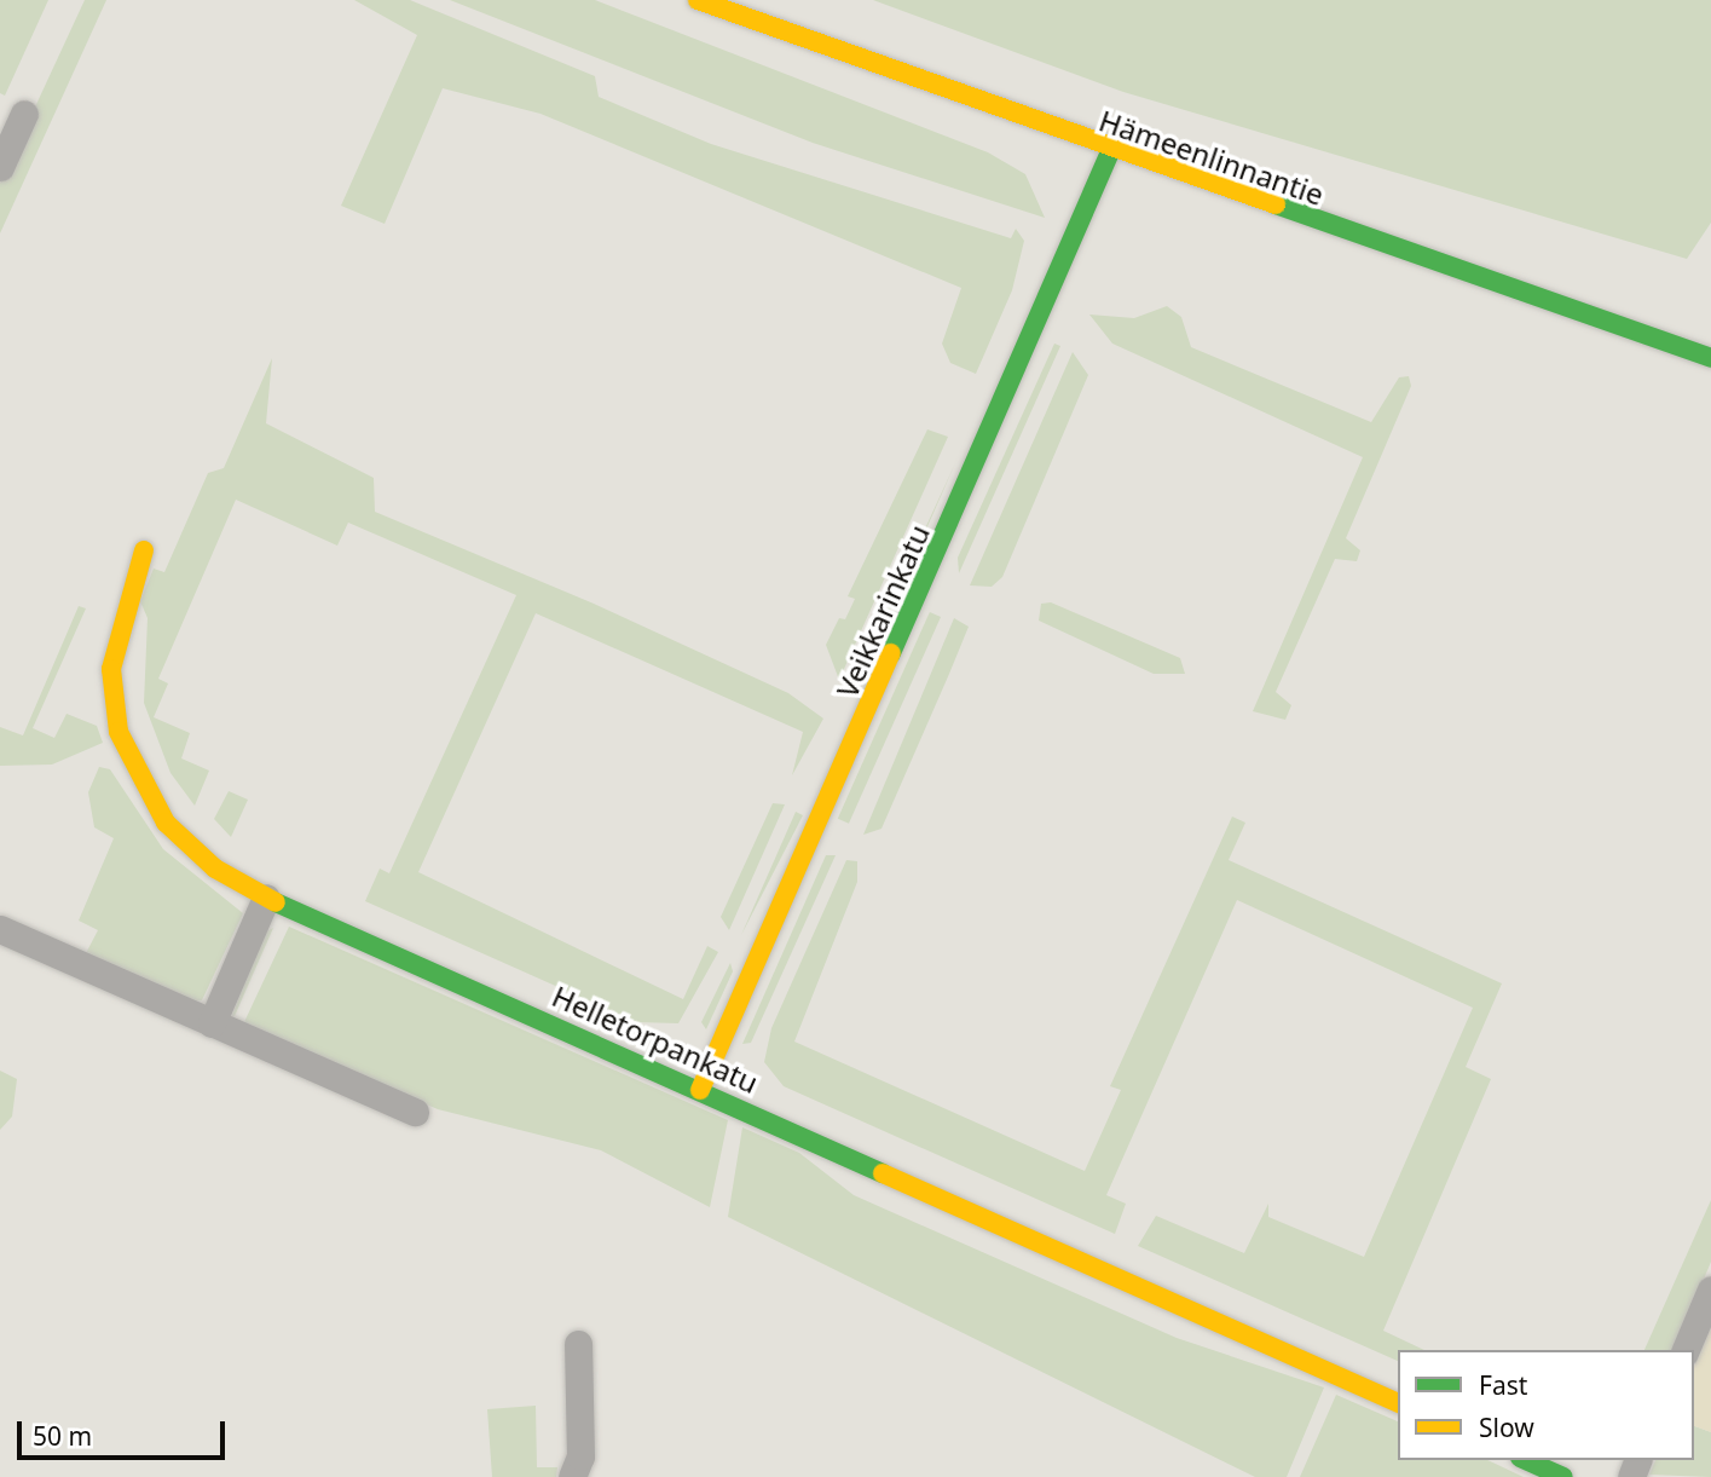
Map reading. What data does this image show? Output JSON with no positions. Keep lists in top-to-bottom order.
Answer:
{
  "streets": {
    "street": ["Hämeenlinnantie", "Veikkarinkatu", "Helletorpankatu"]
  },
  "crossings": [
    ["Hämeenlinnantie", "Veikkarinkatu"],
    ["Veikkarinkatu", "Helletorpankatu"]
  ],
  "legend": ["Fast", "Slow"],
  "scale_bar": "50 m"
}
